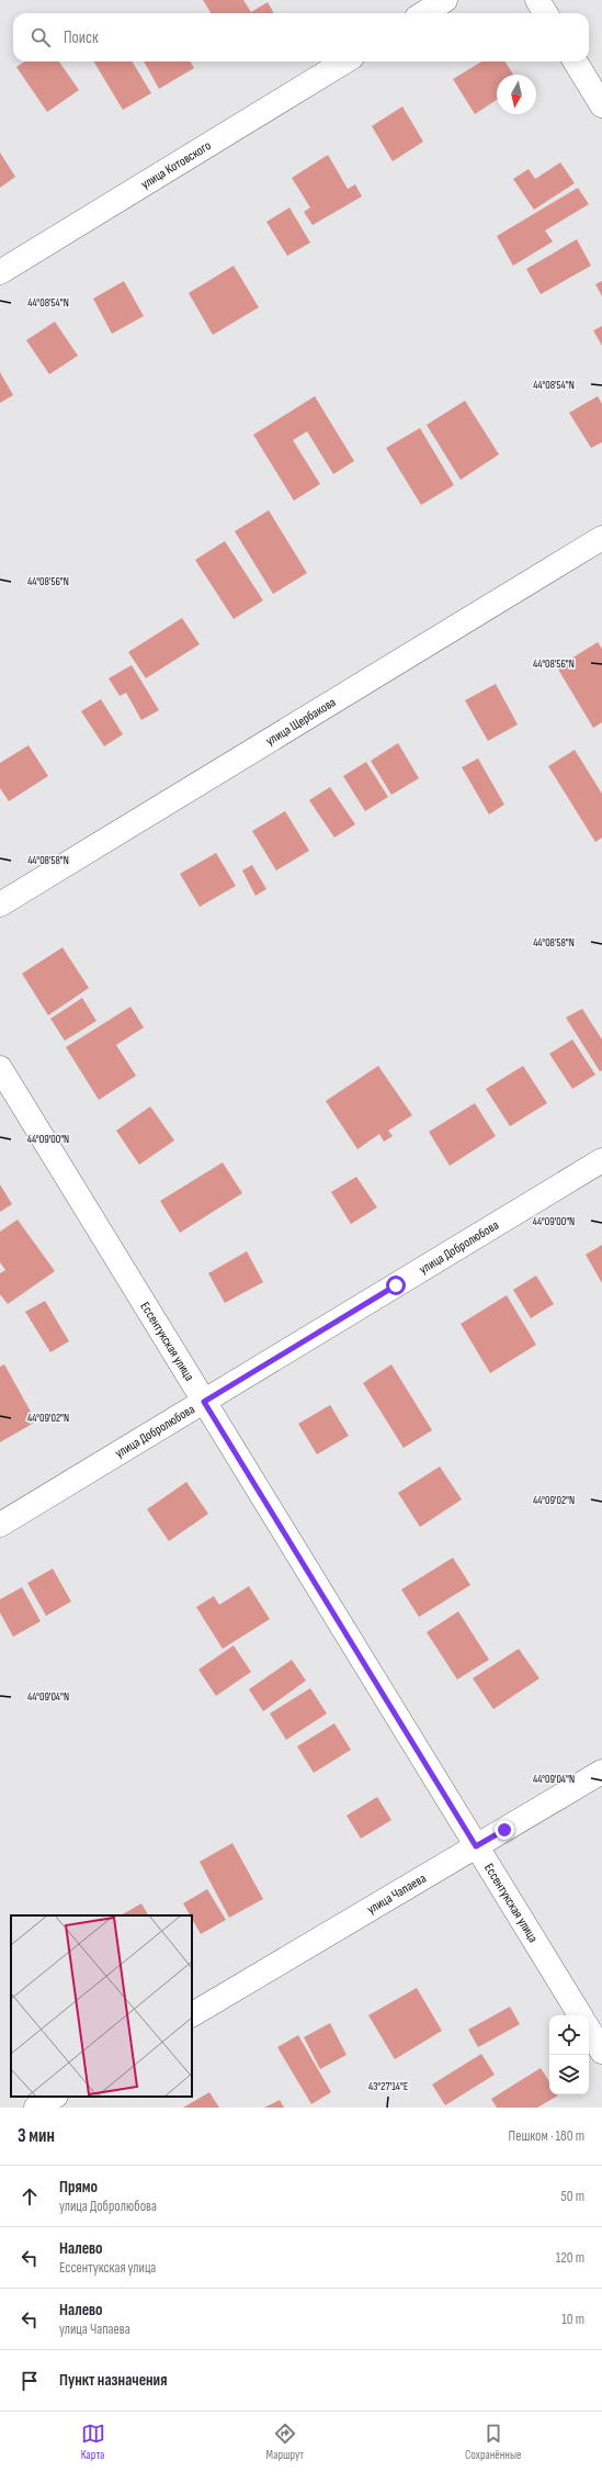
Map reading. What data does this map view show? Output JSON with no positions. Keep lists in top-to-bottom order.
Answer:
{
  "streets": {
    "street": [
      "улица Котовского",
      "улица Щербакова",
      "улица Добролюбова",
      "Ессентукская улица",
      "улица Чапаева"
    ]
  },
  "crossings": [
    ["улица Добролюбова", "Ессентукская улица"],
    ["Ессентукская улица", "улица Чапаева"]
  ],
  "north": "bottom",
  "page": {
    "search": "Поиск",
    "heading": ["3 мин", "Пешком · 180 m"],
    "list": [
      ["Прямо", "улица Добролюбова", "50 m"],
      ["Налево", "Ессентукская улица", "120 m"],
      ["Налево", "улица Чапаева", "10 m"],
      "Пункт назначения"
    ],
    "nav": ["Карта", "Маршрут", "Сохранённые"]
  },
  "coordinates": [
    "44°08'54\"N",
    "44°08'56\"N",
    "44°08'58\"N",
    "44°09'00\"N",
    "44°09'02\"N",
    "44°09'04\"N",
    "43°27'14\"E"
  ]
}
